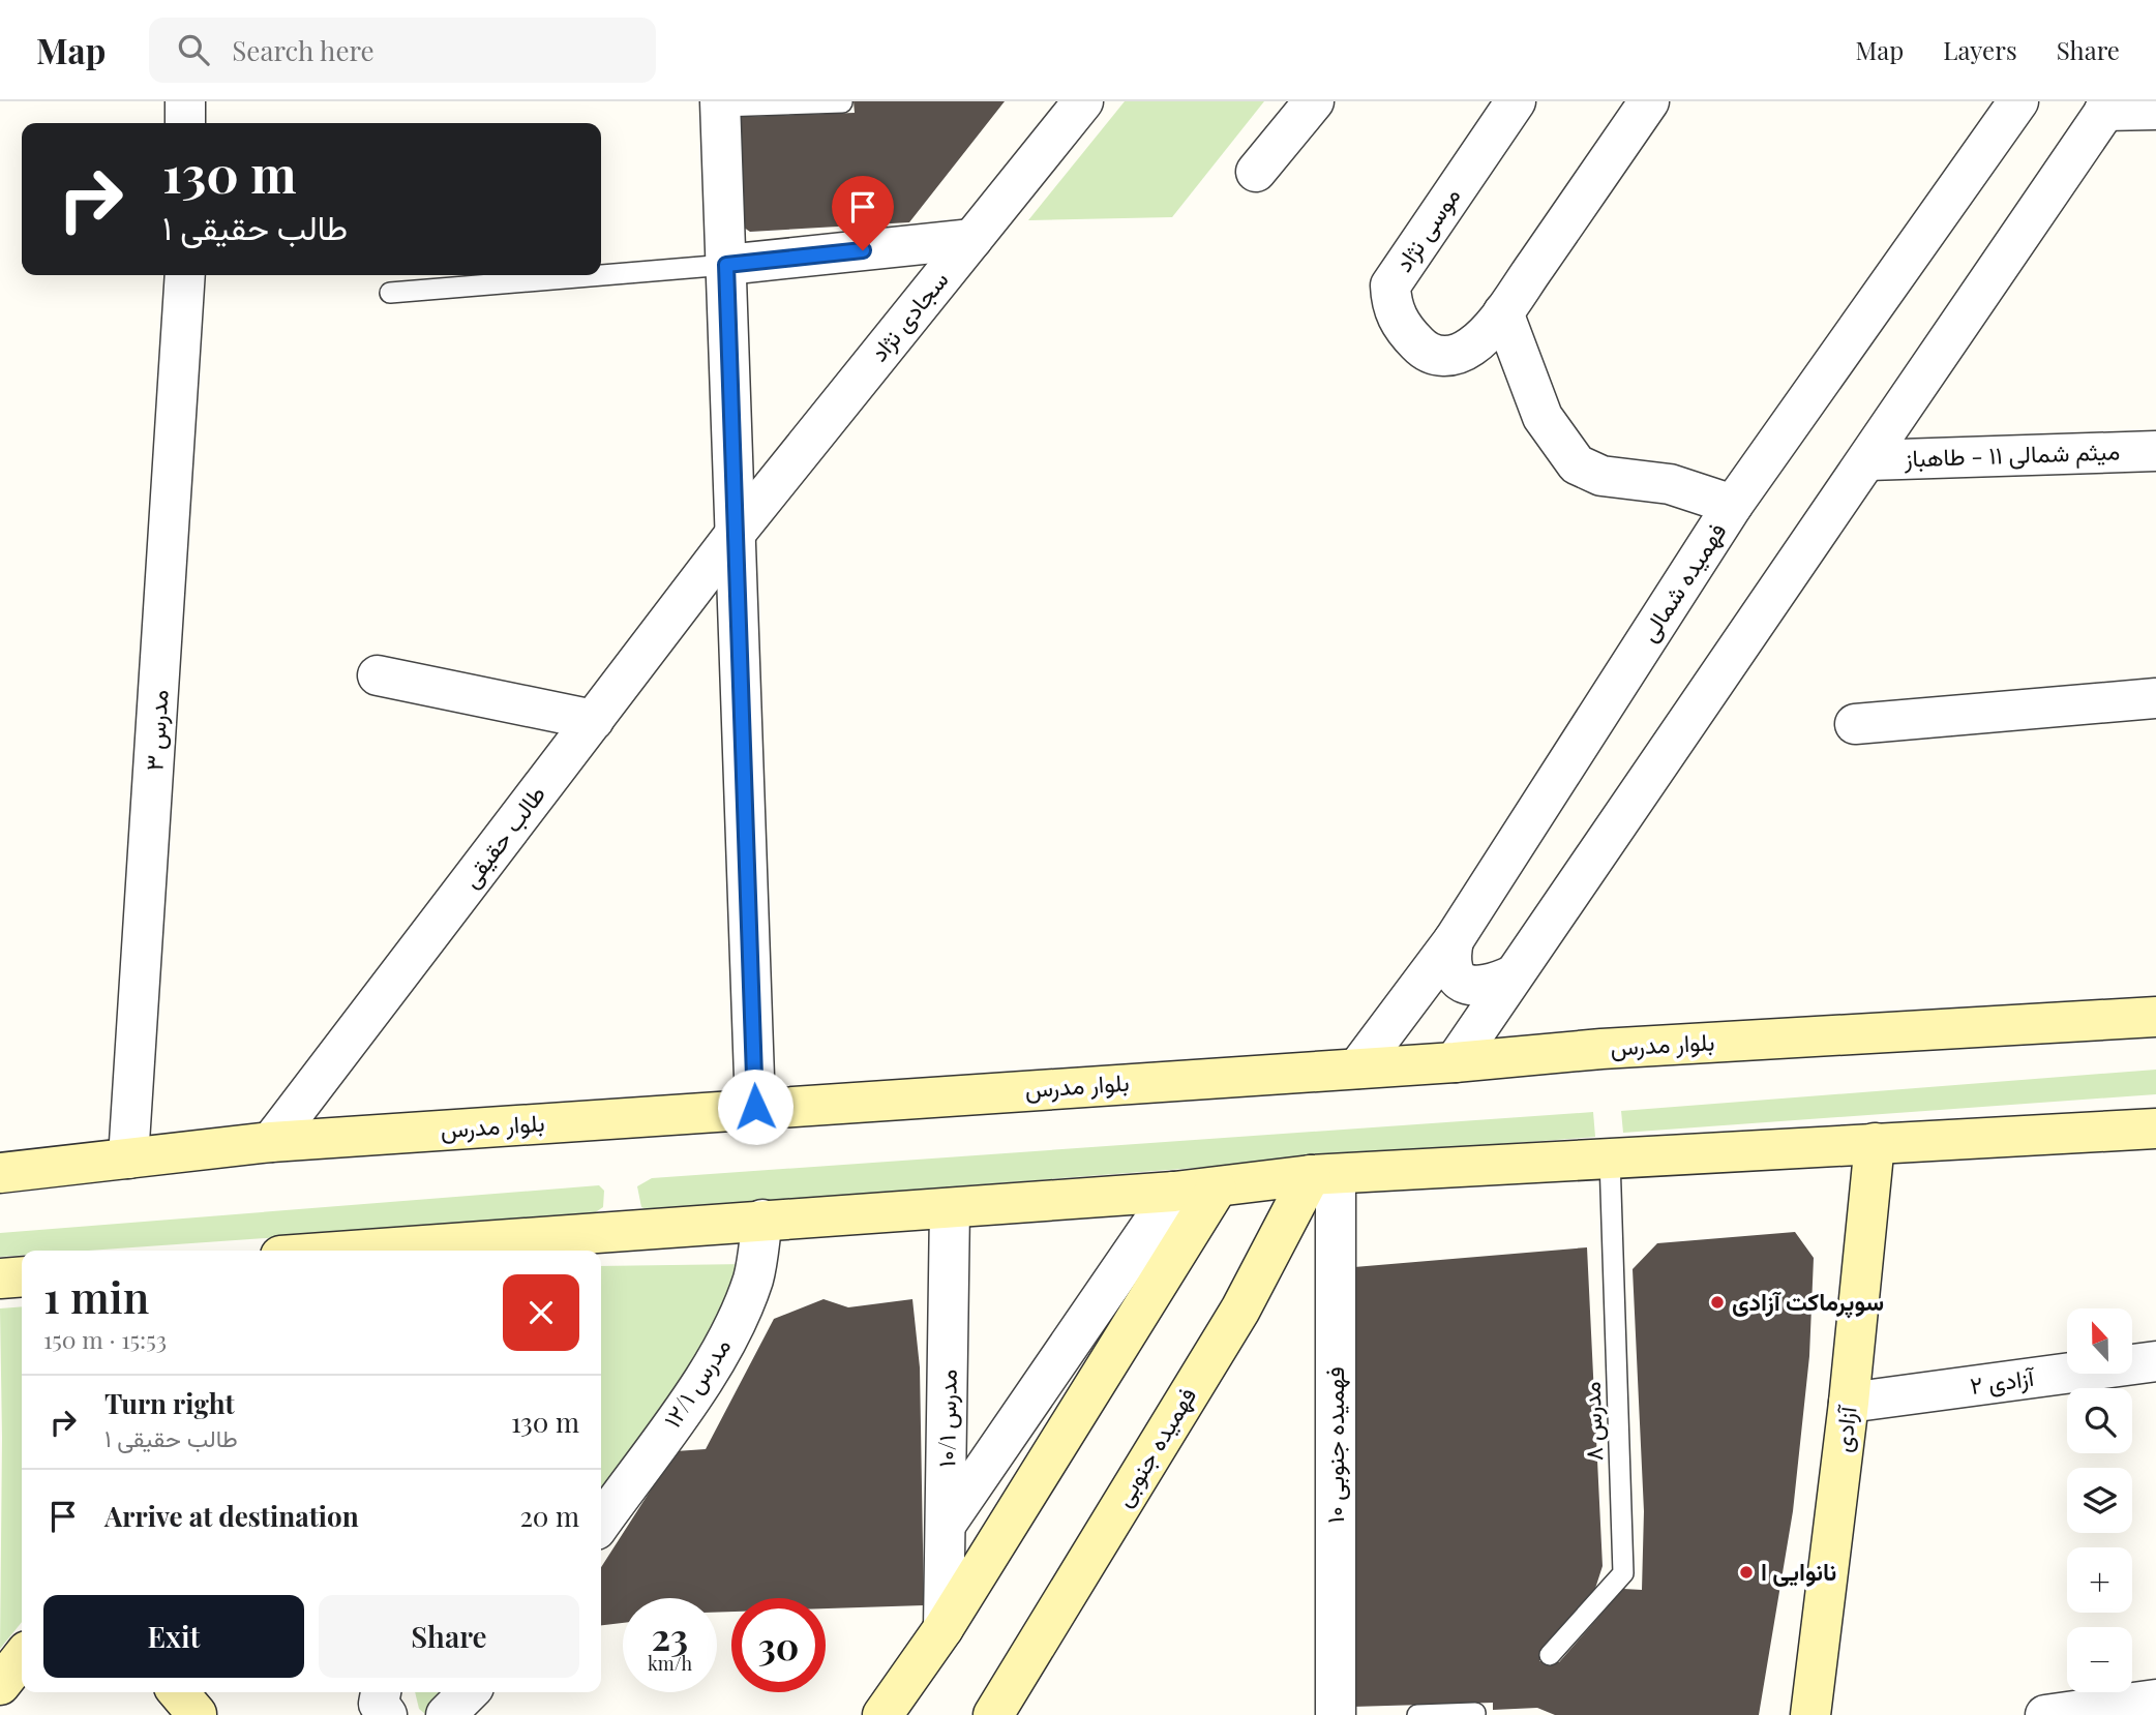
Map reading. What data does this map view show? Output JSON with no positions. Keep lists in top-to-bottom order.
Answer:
{
  "streets": {
    "main road": ["بلوار مدرس", "آزادی", "فهمیده جنوبی"],
    "street": [
      "موسی نژاد",
      "سجادی نژاد",
      "میثم شمالی ۱۱ - طاهباز",
      "فهمیده شمالی",
      "مدرس ۳",
      "طالب حقیقی",
      "آزادی ۲",
      "مدرس ۱۲/۱",
      "مدرس ۱۰/۱",
      "فهمیده جنوبی ۱۰"
    ],
    "lane": ["مدرس ۸"]
  },
  "crossings": [
    ["سجادی نژاد", "طالب حقیقی"],
    ["فهمیده شمالی", "بلوار مدرس"],
    ["مدرس ۳", "بلوار مدرس"],
    ["طالب حقیقی", "بلوار مدرس"],
    ["آزادی ۲", "آزادی"],
    ["فهمیده جنوبی ۱۰", "فهمیده جنوبی"]
  ],
  "places": ["سوپرماکت آزادی", "نانوایی ا"],
  "north": "top",
  "page": {
    "header": "Map",
    "search": "Search here",
    "nav": ["Map", "Layers", "Share"],
    "turn": ["130 m", "طالب حقیقی ۱"],
    "heading": ["1 min", "150 m · 15:53"],
    "map_buttons": ["+", "−"],
    "list": [
      {
        "name": "Turn right",
        "note": "طالب حقیقی ۱",
        "value": "130 m"
      },
      {
        "name": "Arrive at destination",
        "value": "20 m"
      }
    ],
    "buttons": ["Exit", "Share"],
    "speed": "23 km/h",
    "limit": "30"
  }
}
